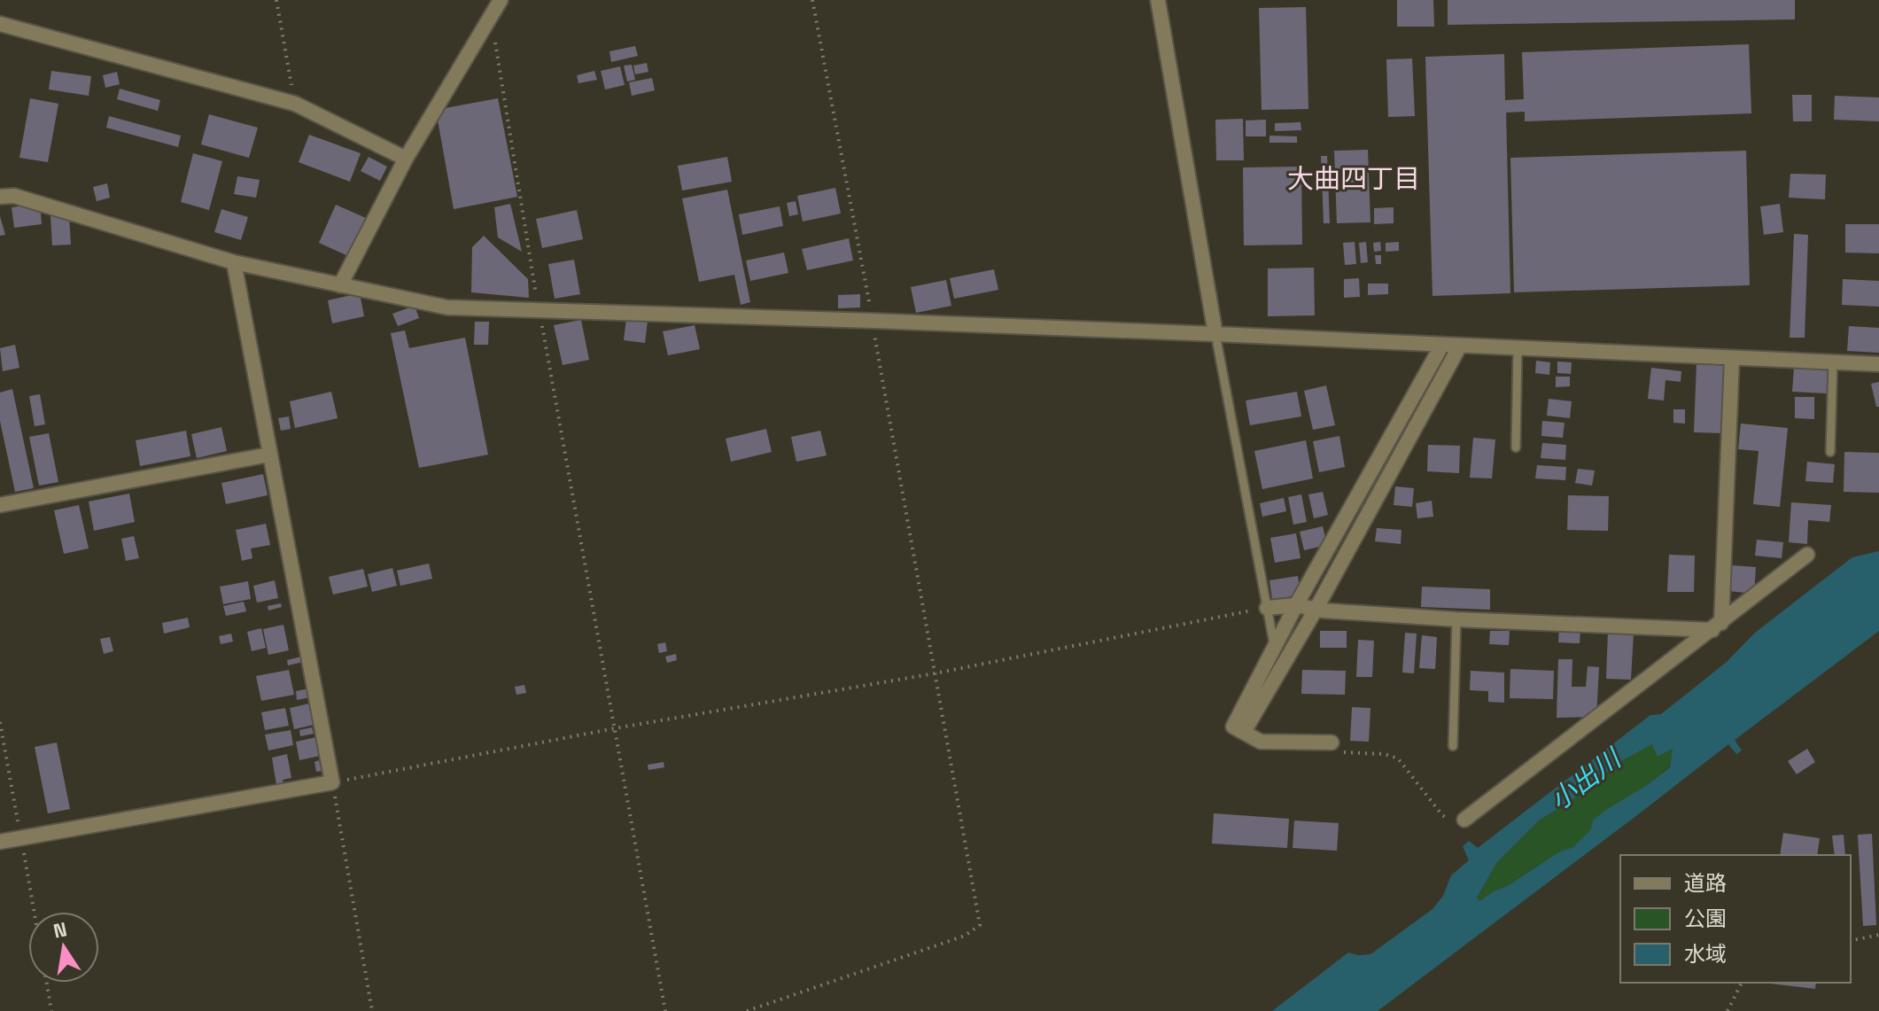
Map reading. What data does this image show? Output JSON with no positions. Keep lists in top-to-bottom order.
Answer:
{
  "districts": ["大曲四丁目"],
  "water": ["小出川"],
  "legend": ["道路", "公園", "水域"],
  "north": "top"
}
